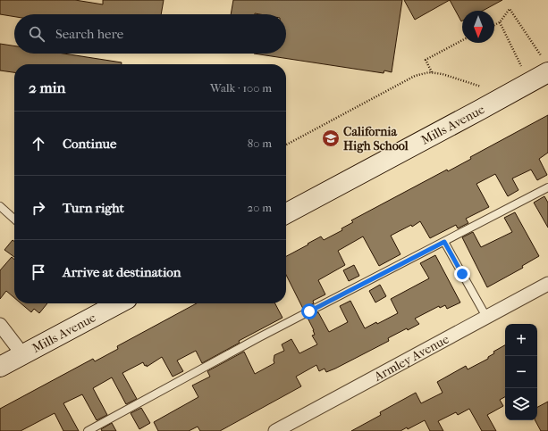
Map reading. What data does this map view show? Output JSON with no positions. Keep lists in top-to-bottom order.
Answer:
{
  "streets": {
    "main road": ["Mills Avenue"],
    "street": ["Armley Avenue"]
  },
  "places": {
    "school or university": ["California High School"]
  },
  "north": "bottom",
  "page": {
    "search": "Search here",
    "heading": ["2 min", "Walk · 100 m"],
    "list": [
      ["Continue", "80 m"],
      ["Turn right", "20 m"],
      "Arrive at destination"
    ],
    "map_buttons": ["+", "−"]
  }
}
